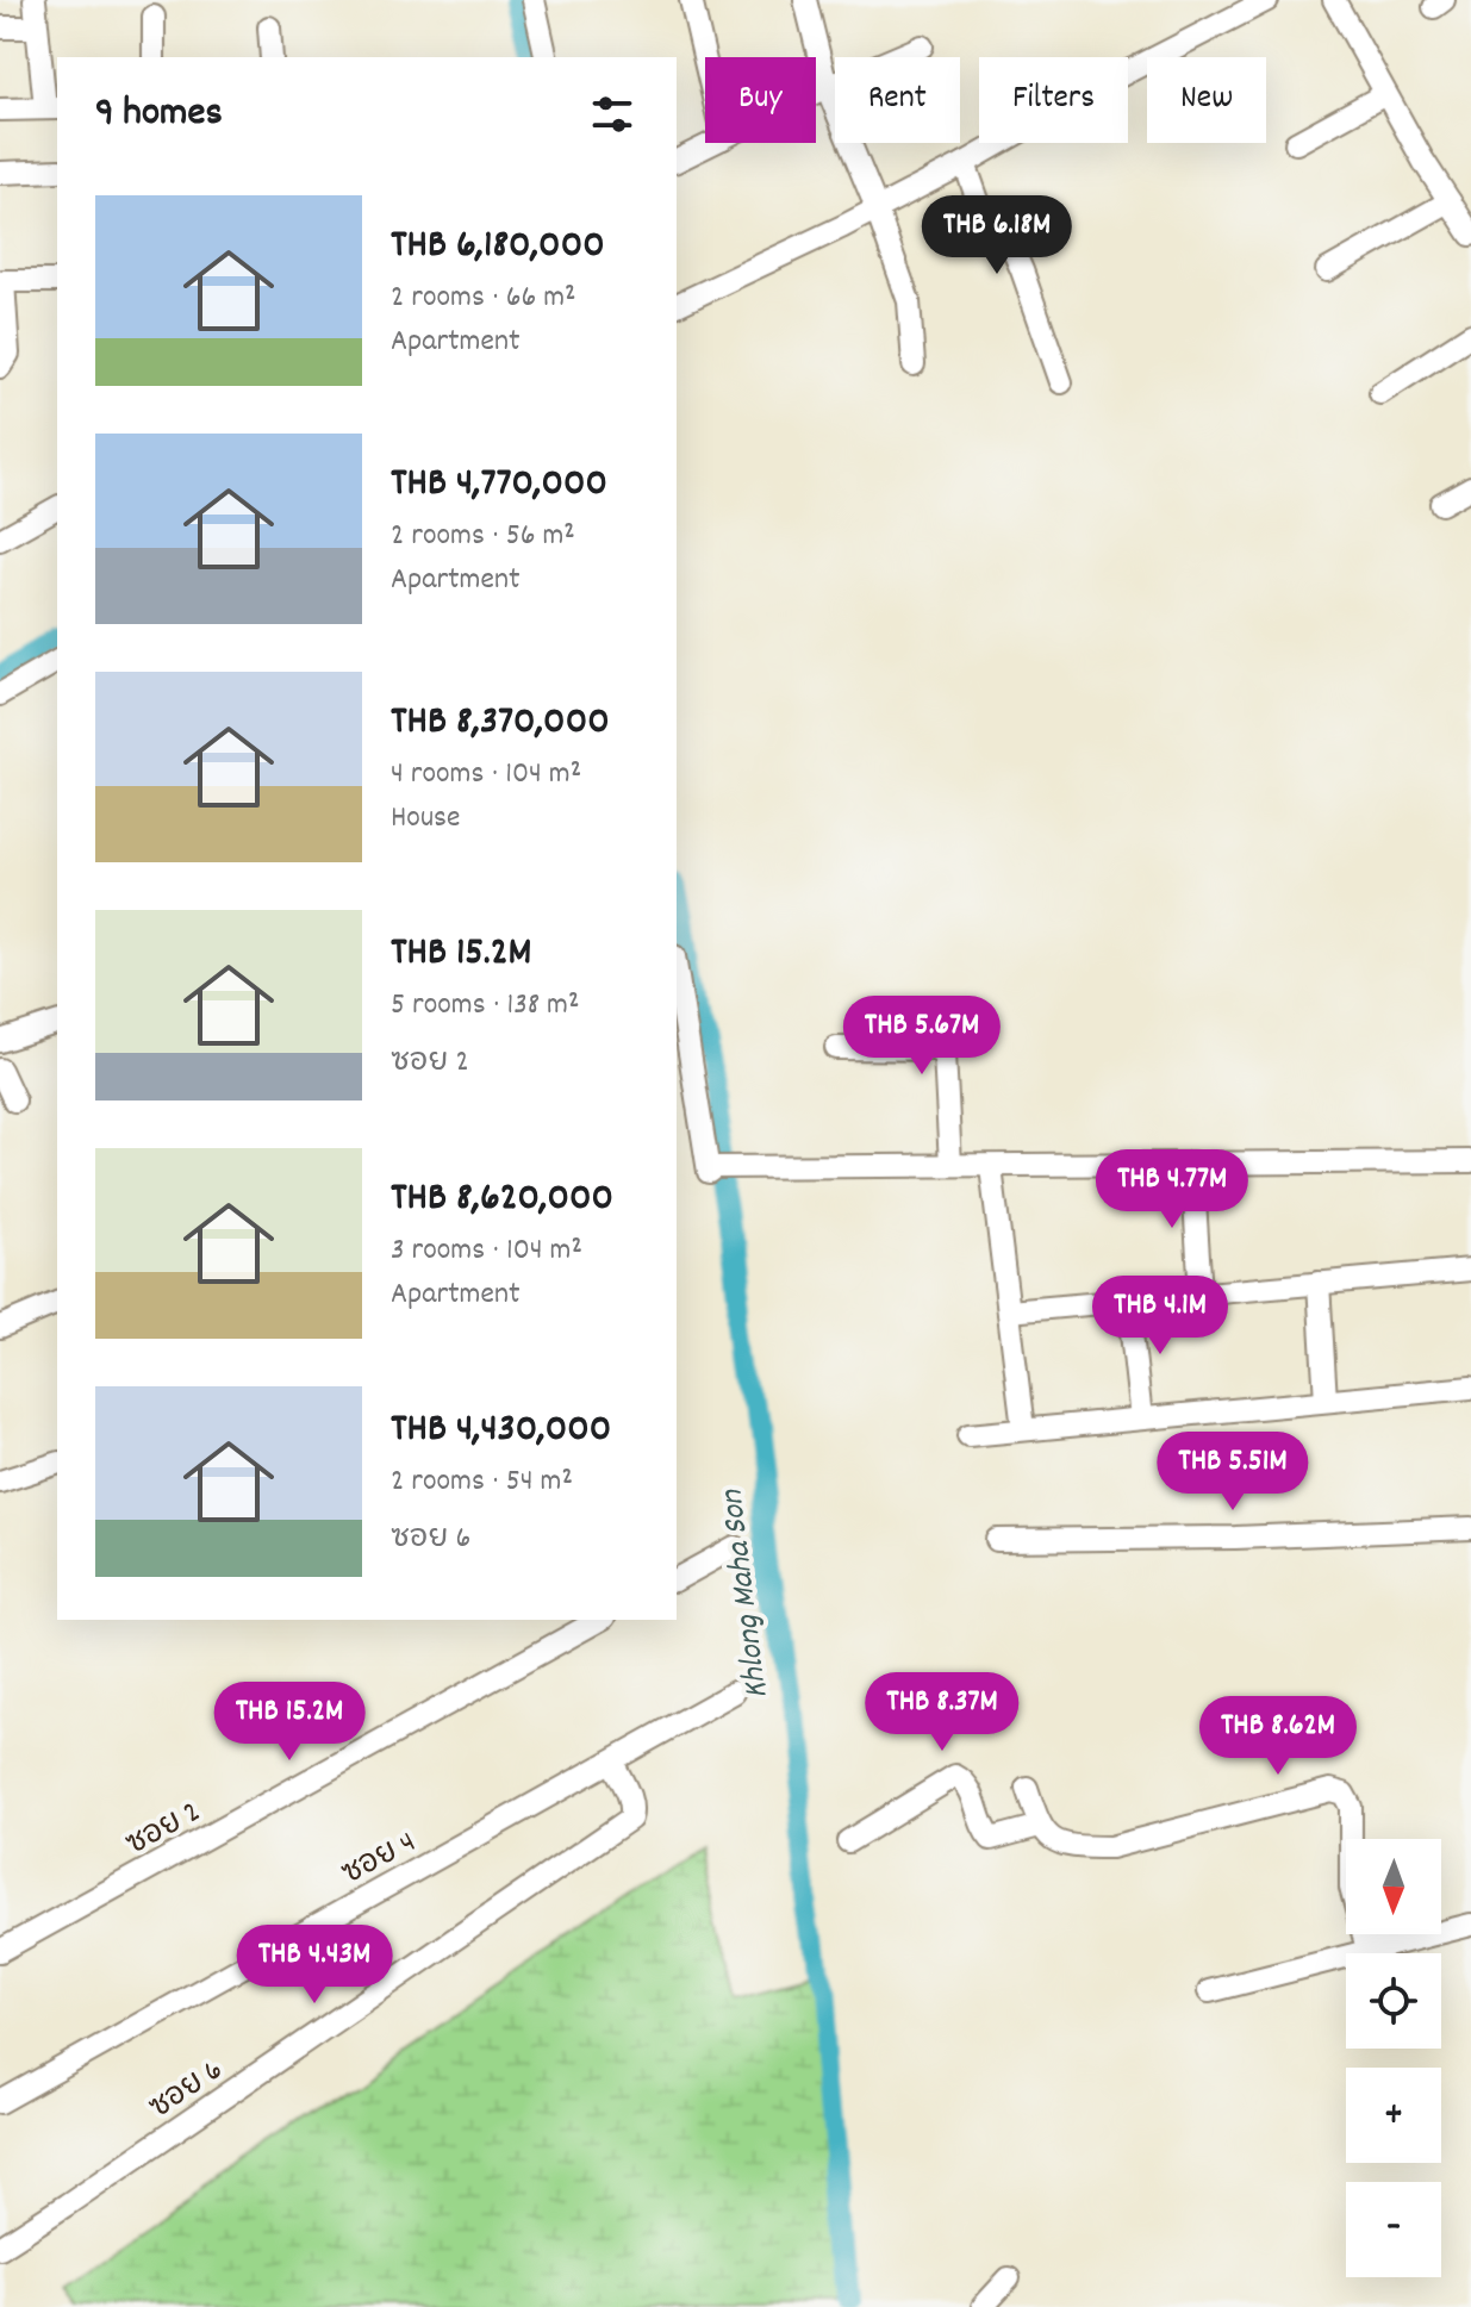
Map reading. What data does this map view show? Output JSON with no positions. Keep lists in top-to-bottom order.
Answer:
{
  "streets": {
    "street": ["ซอย 2", "ซอย 4", "ซอย 6"]
  },
  "crossings": [
    ["ซอย 4", "ซอย 6"]
  ],
  "water": ["Khlong Maha Son"],
  "north": "bottom",
  "page": {
    "chip": [
      "Buy",
      "Rent",
      "Filters",
      "New"
    ],
    "heading": "9 homes",
    "list": [
      {
        "name": "THB 6,180,000",
        "note": "2 rooms · 66 m² · Apartment"
      },
      {
        "name": "THB 4,770,000",
        "note": "2 rooms · 56 m² · Apartment"
      },
      {
        "name": "THB 8,370,000",
        "note": "4 rooms · 104 m² · House"
      },
      {
        "name": "THB 15.2M",
        "note": "5 rooms · 138 m² · ซอย 2"
      },
      {
        "name": "THB 8,620,000",
        "note": "3 rooms · 104 m² · Apartment"
      },
      {
        "name": "THB 4,430,000",
        "note": "2 rooms · 54 m² · ซอย 6"
      }
    ],
    "price": [
      "THB 6.18M",
      "THB 5.67M",
      "THB 4.77M",
      "THB 4.1M",
      "THB 5.51M",
      "THB 8.37M",
      "THB 15.2M",
      "THB 8.62M",
      "THB 4.43M"
    ],
    "map_buttons": ["+", "−"]
  }
}
